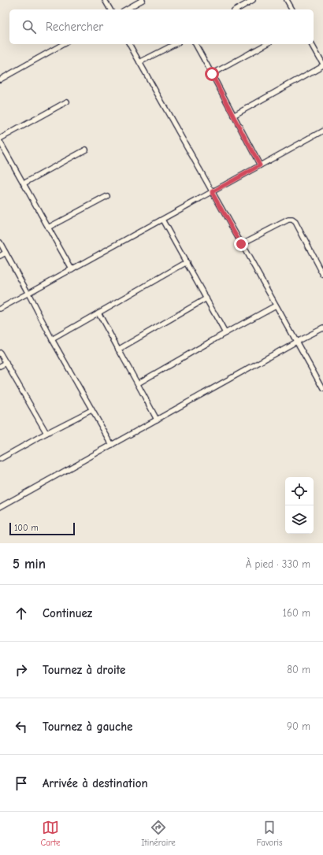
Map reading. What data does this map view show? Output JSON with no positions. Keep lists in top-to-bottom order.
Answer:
{
  "scale_bar": "100 m",
  "page": {
    "search": "Rechercher",
    "scale": "100 m",
    "heading": ["5 min", "À pied · 330 m"],
    "list": [
      ["Continuez", "160 m"],
      ["Tournez à droite", "80 m"],
      ["Tournez à gauche", "90 m"],
      "Arrivée à destination"
    ],
    "nav": ["Carte", "Itinéraire", "Favoris"]
  }
}
